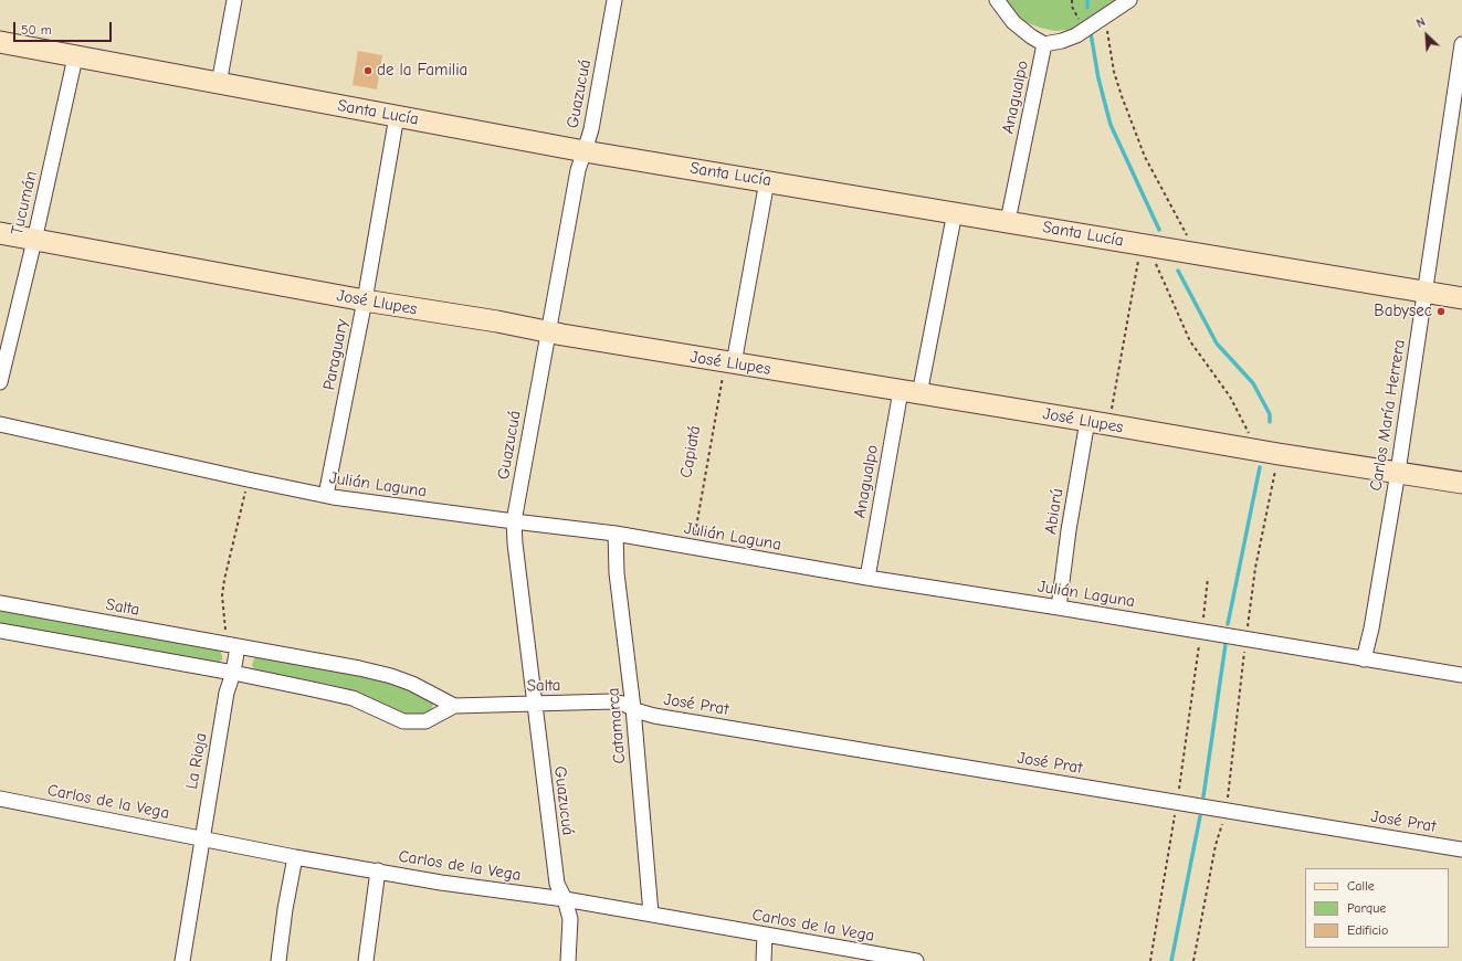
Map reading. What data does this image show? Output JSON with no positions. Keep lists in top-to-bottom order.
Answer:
{
  "streets": {
    "street": [
      "Guazucuá",
      "Anagualpo",
      "Santa Lucía",
      "Tucumán",
      "José Llupes",
      "Paraguary",
      "Carlos María Herrera",
      "Julián Laguna",
      "Abiarú",
      "Salta",
      "José Prat",
      "Catamarca",
      "La Rioja",
      "Carlos de la Vega"
    ],
    "path": ["Capiatá"]
  },
  "crossings": [
    ["Guazucuá", "Santa Lucía"],
    ["Guazucuá", "José Llupes"],
    ["Guazucuá", "Julián Laguna"],
    ["Guazucuá", "Salta"],
    ["Guazucuá", "Carlos de la Vega"],
    ["Anagualpo", "Santa Lucía"],
    ["Anagualpo", "José Llupes"],
    ["Anagualpo", "Julián Laguna"],
    ["Santa Lucía", "Tucumán"],
    ["Santa Lucía", "Paraguary"],
    ["Santa Lucía", "Carlos María Herrera"],
    ["Tucumán", "José Llupes"],
    ["José Llupes", "Paraguary"],
    ["José Llupes", "Carlos María Herrera"],
    ["José Llupes", "Capiatá"],
    ["José Llupes", "Abiarú"],
    ["Paraguary", "Julián Laguna"],
    ["Carlos María Herrera", "Julián Laguna"],
    ["Capiatá", "Julián Laguna"],
    ["Julián Laguna", "Abiarú"],
    ["Julián Laguna", "Catamarca"],
    ["Salta", "José Prat"],
    ["Salta", "Catamarca"],
    ["Salta", "La Rioja"],
    ["José Prat", "Catamarca"],
    ["Catamarca", "Carlos de la Vega"],
    ["La Rioja", "Carlos de la Vega"]
  ],
  "places": ["de la Familia", "Babysec"],
  "legend": ["Calle", "Parque", "Edificio"],
  "scale_bar": "50 m",
  "north": "top left"
}
